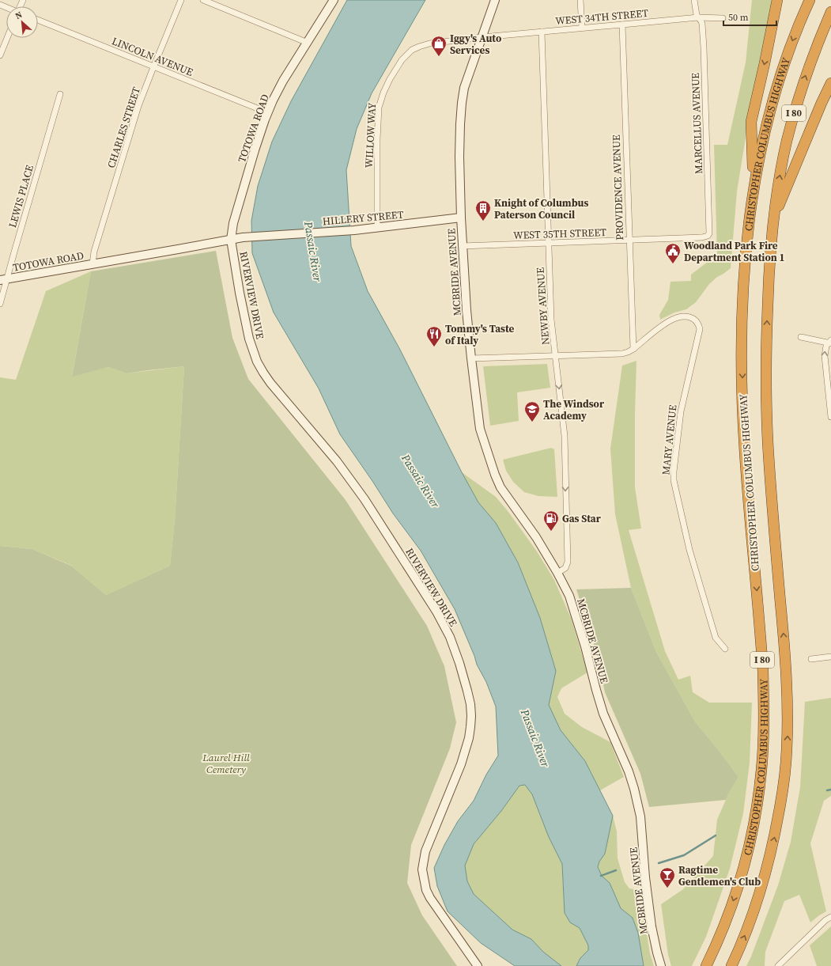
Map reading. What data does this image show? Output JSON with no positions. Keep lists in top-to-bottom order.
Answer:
{
  "streets": {
    "highway": ["I 80", "CHRISTOPHER COLUMBUS HIGHWAY"],
    "main road": [
      "TOTOWA ROAD",
      "HILLERY STREET",
      "MCBRIDE AVENUE",
      "RIVERVIEW DRIVE"
    ],
    "street": [
      "WEST 34TH STREET",
      "LINCOLN AVENUE",
      "MARCELLUS AVENUE",
      "CHARLES STREET",
      "WILLOW WAY",
      "PROVIDENCE AVENUE",
      "LEWIS PLACE",
      "WEST 35TH STREET",
      "NEWBY AVENUE",
      "MARY AVENUE"
    ]
  },
  "crossings": [
    ["WEST 34TH STREET", "MARCELLUS AVENUE"],
    ["WEST 34TH STREET", "WILLOW WAY"],
    ["WEST 34TH STREET", "PROVIDENCE AVENUE"],
    ["WEST 34TH STREET", "MCBRIDE AVENUE"],
    ["WEST 34TH STREET", "NEWBY AVENUE"],
    ["LINCOLN AVENUE", "CHARLES STREET"],
    ["LINCOLN AVENUE", "TOTOWA ROAD"],
    ["MARCELLUS AVENUE", "WEST 35TH STREET"],
    ["CHARLES STREET", "TOTOWA ROAD"],
    ["TOTOWA ROAD", "LEWIS PLACE"],
    ["TOTOWA ROAD", "HILLERY STREET"],
    ["TOTOWA ROAD", "RIVERVIEW DRIVE"],
    ["WILLOW WAY", "HILLERY STREET"],
    ["WILLOW WAY", "MCBRIDE AVENUE"],
    ["PROVIDENCE AVENUE", "WEST 35TH STREET"],
    ["PROVIDENCE AVENUE", "MARY AVENUE"],
    ["HILLERY STREET", "MCBRIDE AVENUE"],
    ["WEST 35TH STREET", "MCBRIDE AVENUE"],
    ["WEST 35TH STREET", "NEWBY AVENUE"],
    ["MCBRIDE AVENUE", "NEWBY AVENUE"]
  ],
  "one_way": ["NEWBY AVENUE"],
  "water": ["Passaic River"],
  "parks": ["Laurel Hill Cemetery"],
  "places": {
    "shop": ["Iggy's Auto Services"],
    "building": ["Knight of Columbus Paterson Council"],
    "public building": ["Woodland Park Fire Department Station 1"],
    "restaurant": ["Tommy's Taste of Italy"],
    "school or university": ["The Windsor Academy"],
    "fuel station": ["Gas Star"],
    "bar": ["Ragtime Gentlemen's Club"]
  },
  "scale_bar": "50 m",
  "north": "top left"
}
